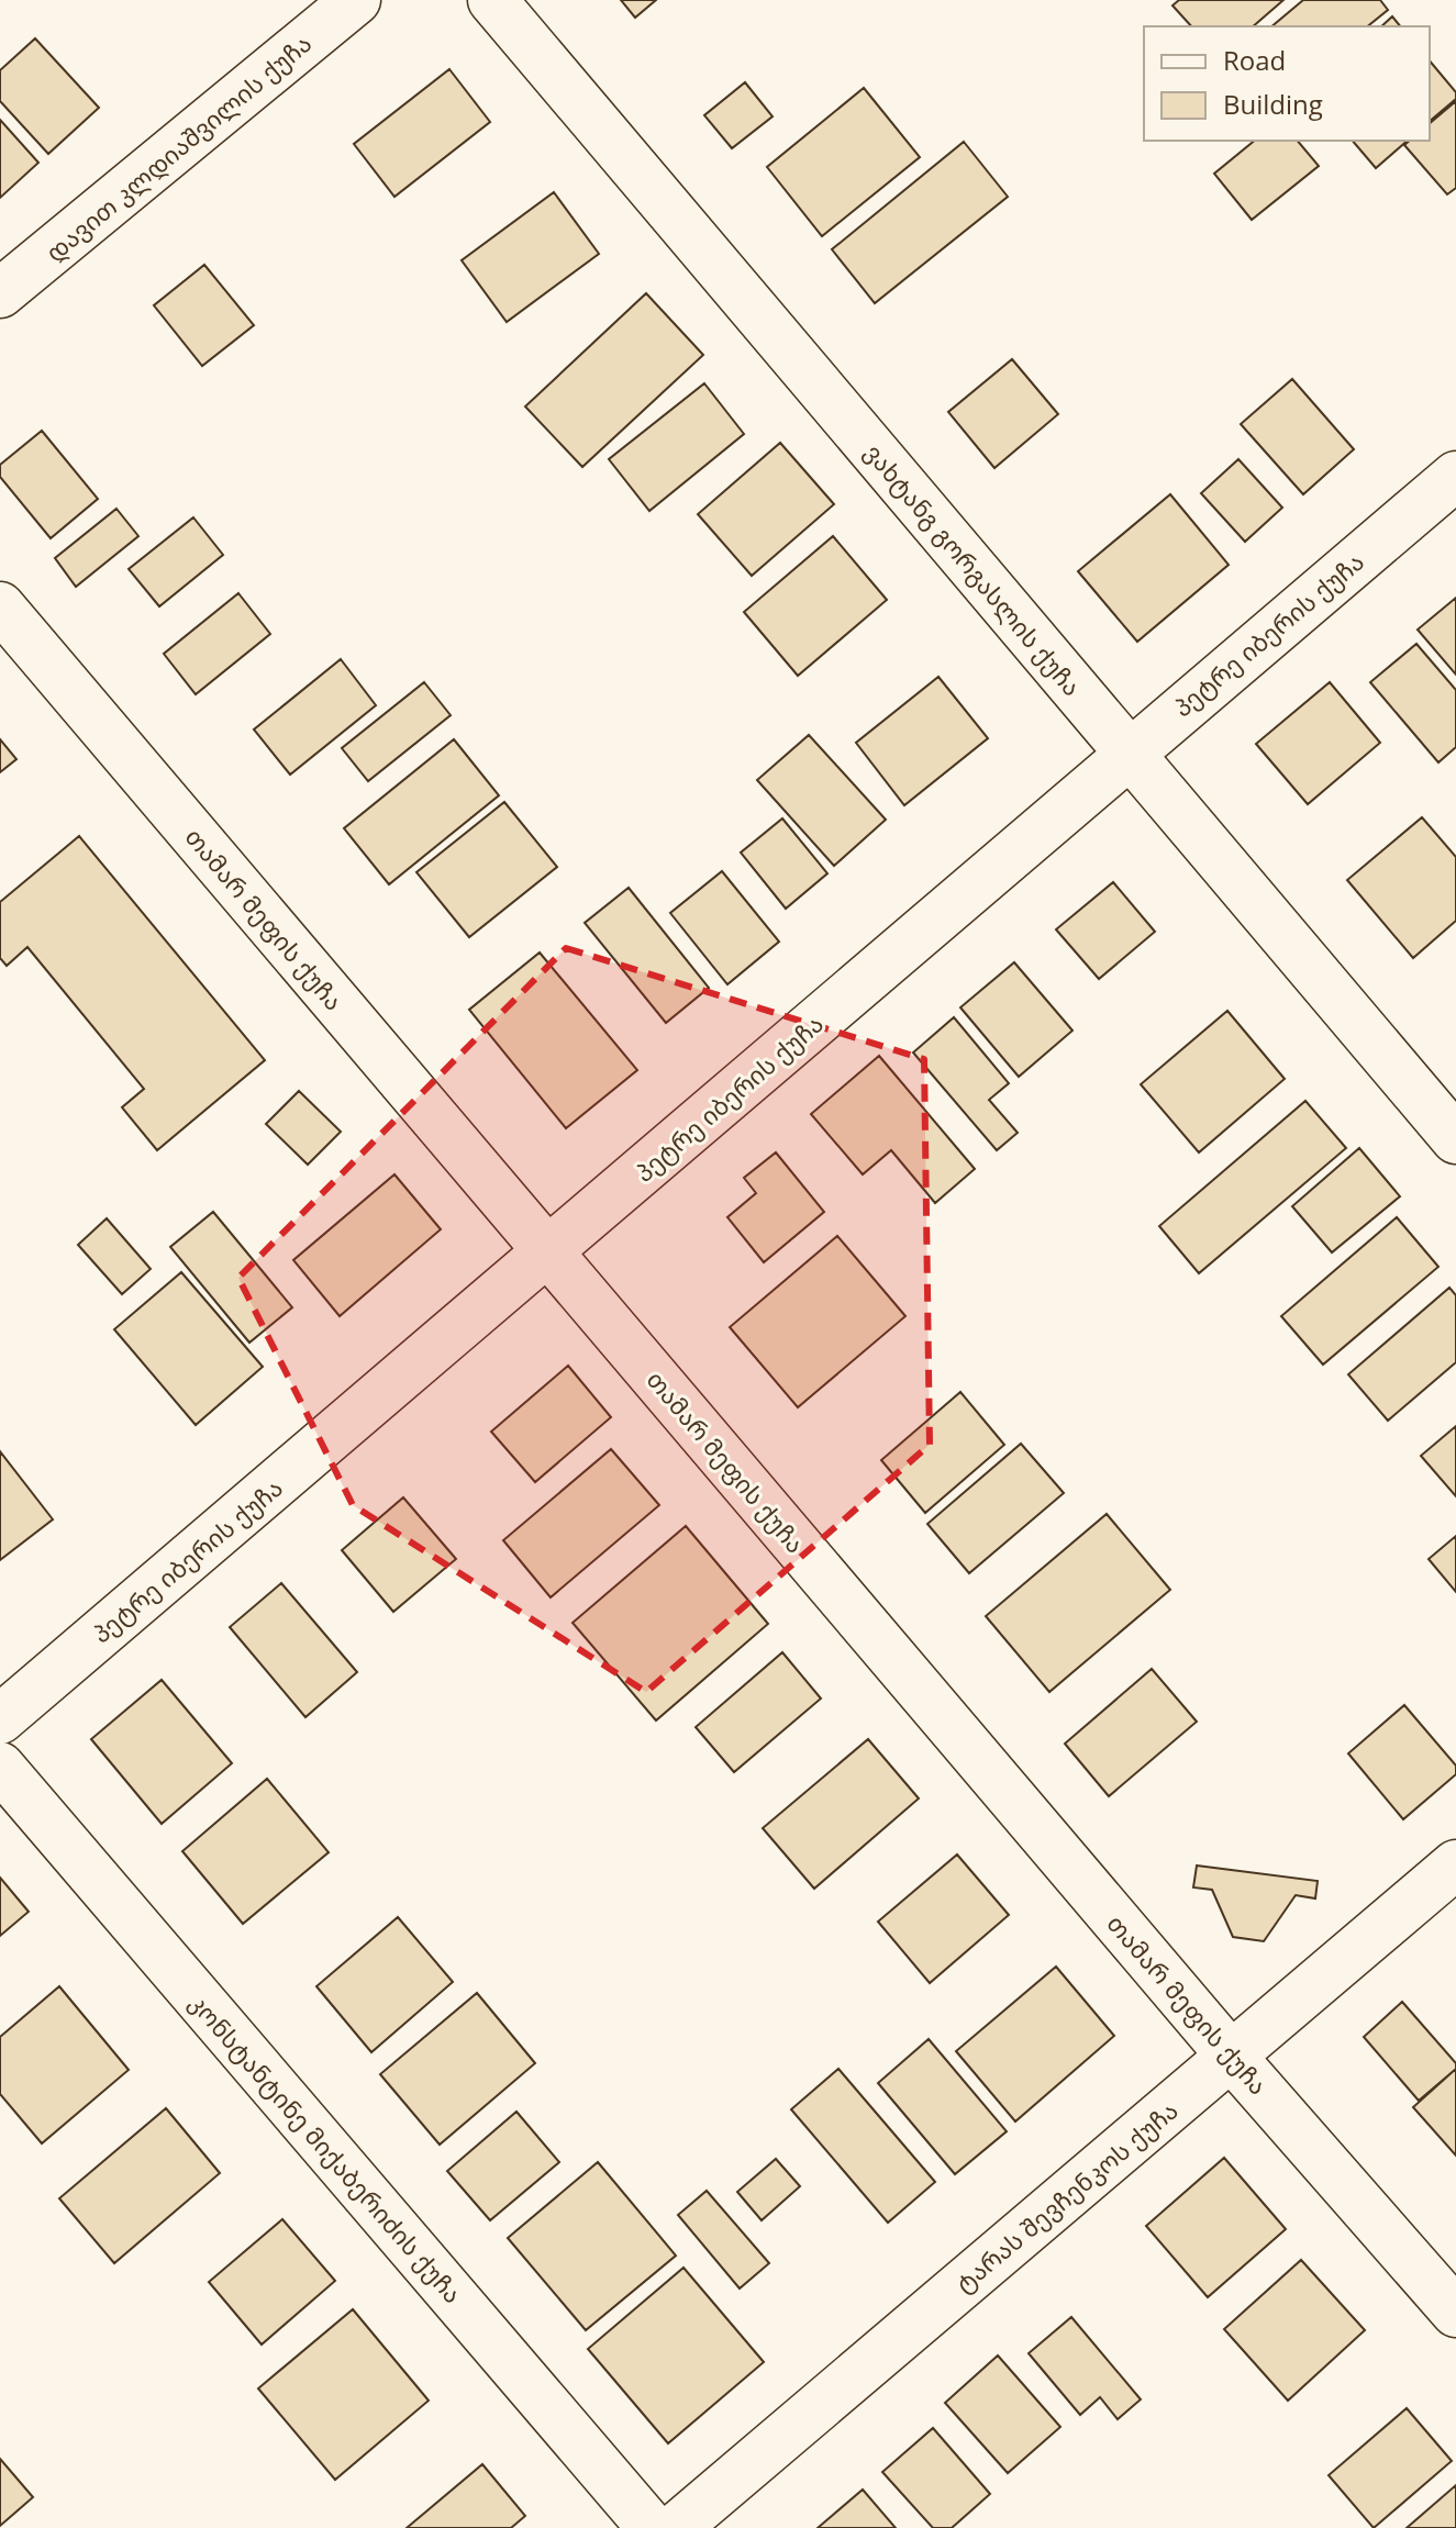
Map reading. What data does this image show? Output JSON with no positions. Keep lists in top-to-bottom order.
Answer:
{
  "streets": {
    "street": [
      "დავით კლდიაშვილის ქუჩა",
      "ვახტანგ გორგასლის ქუჩა",
      "პეტრე იბერის ქუჩა",
      "თამარ მეფის ქუჩა",
      "კონსტანტინე მიქაბერიძის ქუჩა",
      "ტარას შევჩენკოს ქუჩა"
    ]
  },
  "crossings": [
    ["ვახტანგ გორგასლის ქუჩა", "პეტრე იბერის ქუჩა"],
    ["პეტრე იბერის ქუჩა", "თამარ მეფის ქუჩა"],
    ["თამარ მეფის ქუჩა", "ტარას შევჩენკოს ქუჩა"]
  ],
  "legend": ["Road", "Building"]
}
